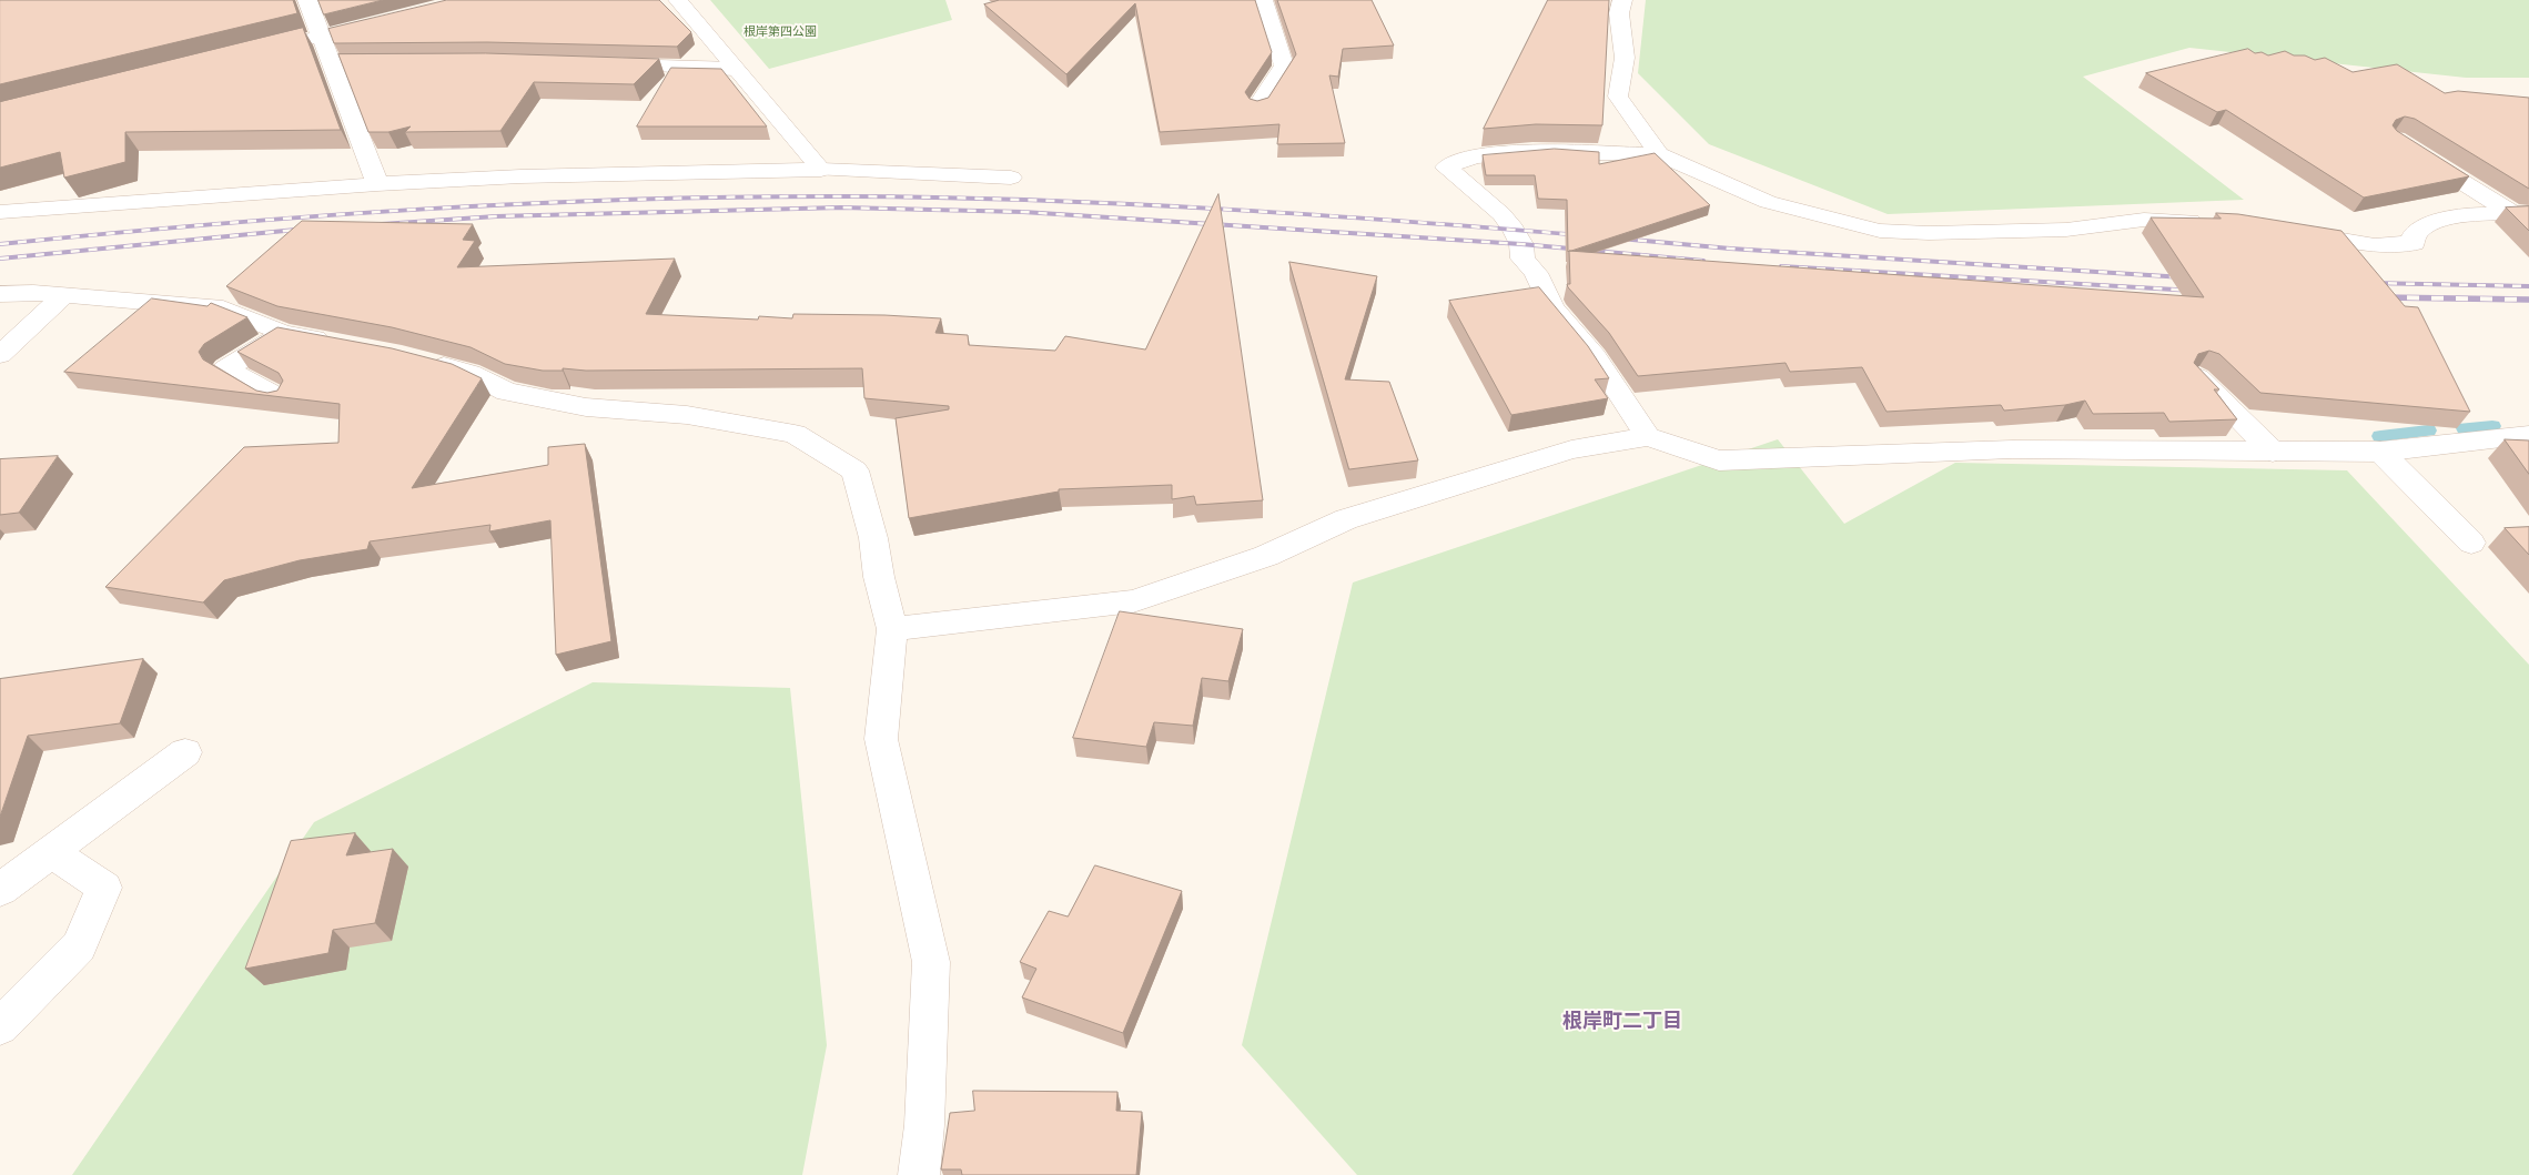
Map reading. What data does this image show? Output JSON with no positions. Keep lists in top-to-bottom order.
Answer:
{
  "districts": ["根岸町二丁目"],
  "parks": ["根岸第四公園"]
}
